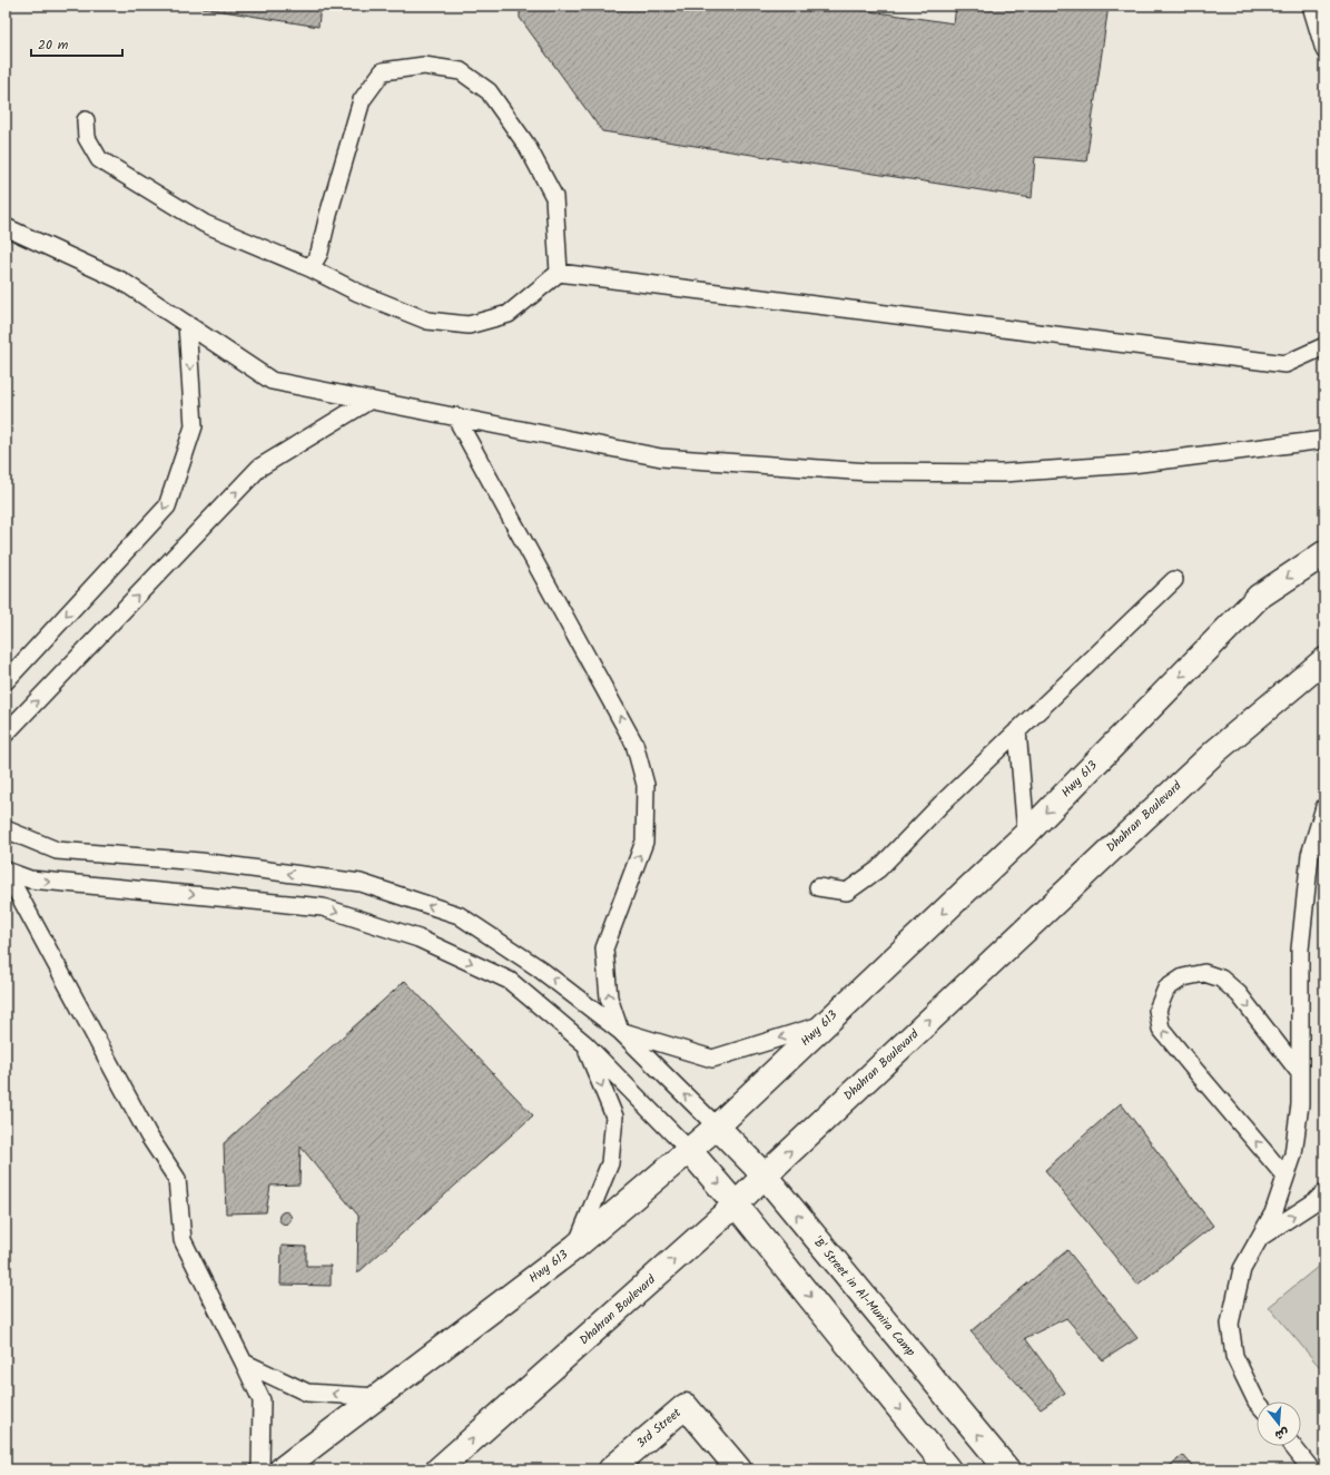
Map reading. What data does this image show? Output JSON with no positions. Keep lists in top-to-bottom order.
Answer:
{
  "streets": {
    "main road": [
      "Hwy 613",
      "Dhahran Boulevard",
      "'B' Street in Al-Munira Camp",
      "3rd Street"
    ]
  },
  "crossings": [
    ["Hwy 613", "'B' Street in Al-Munira Camp"],
    ["Dhahran Boulevard", "'B' Street in Al-Munira Camp"]
  ],
  "one_way": ["Hwy 613", "Dhahran Boulevard"],
  "scale_bar": "20 m",
  "north": "bottom"
}
